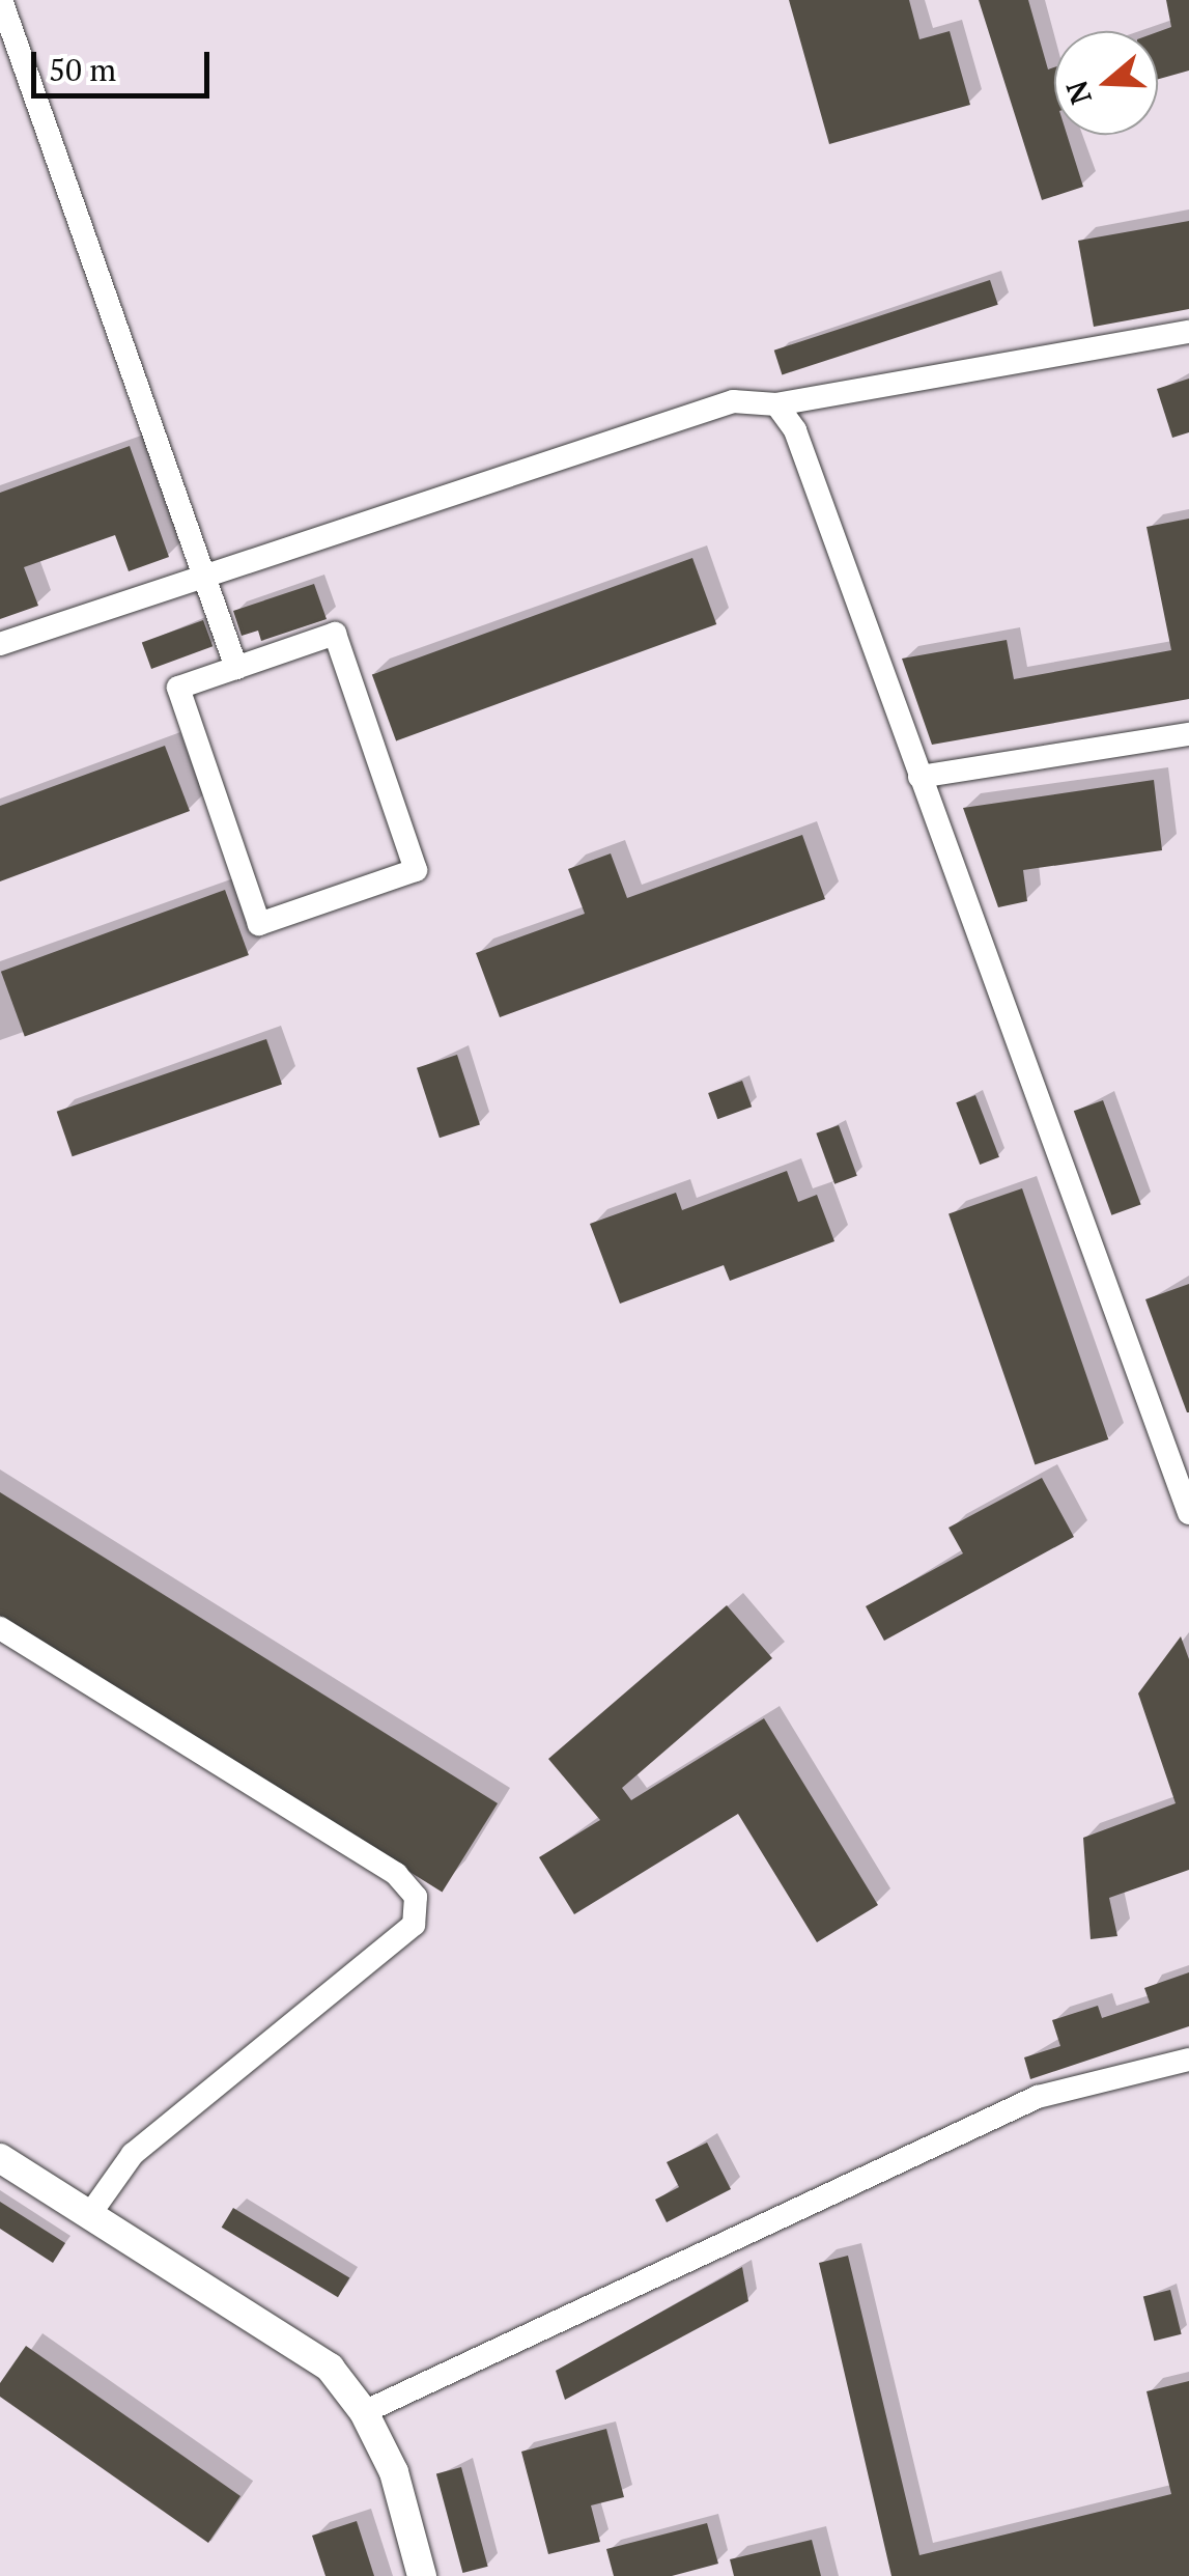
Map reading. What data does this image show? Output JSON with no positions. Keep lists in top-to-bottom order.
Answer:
{
  "scale_bar": "50 m",
  "north": "left"
}
